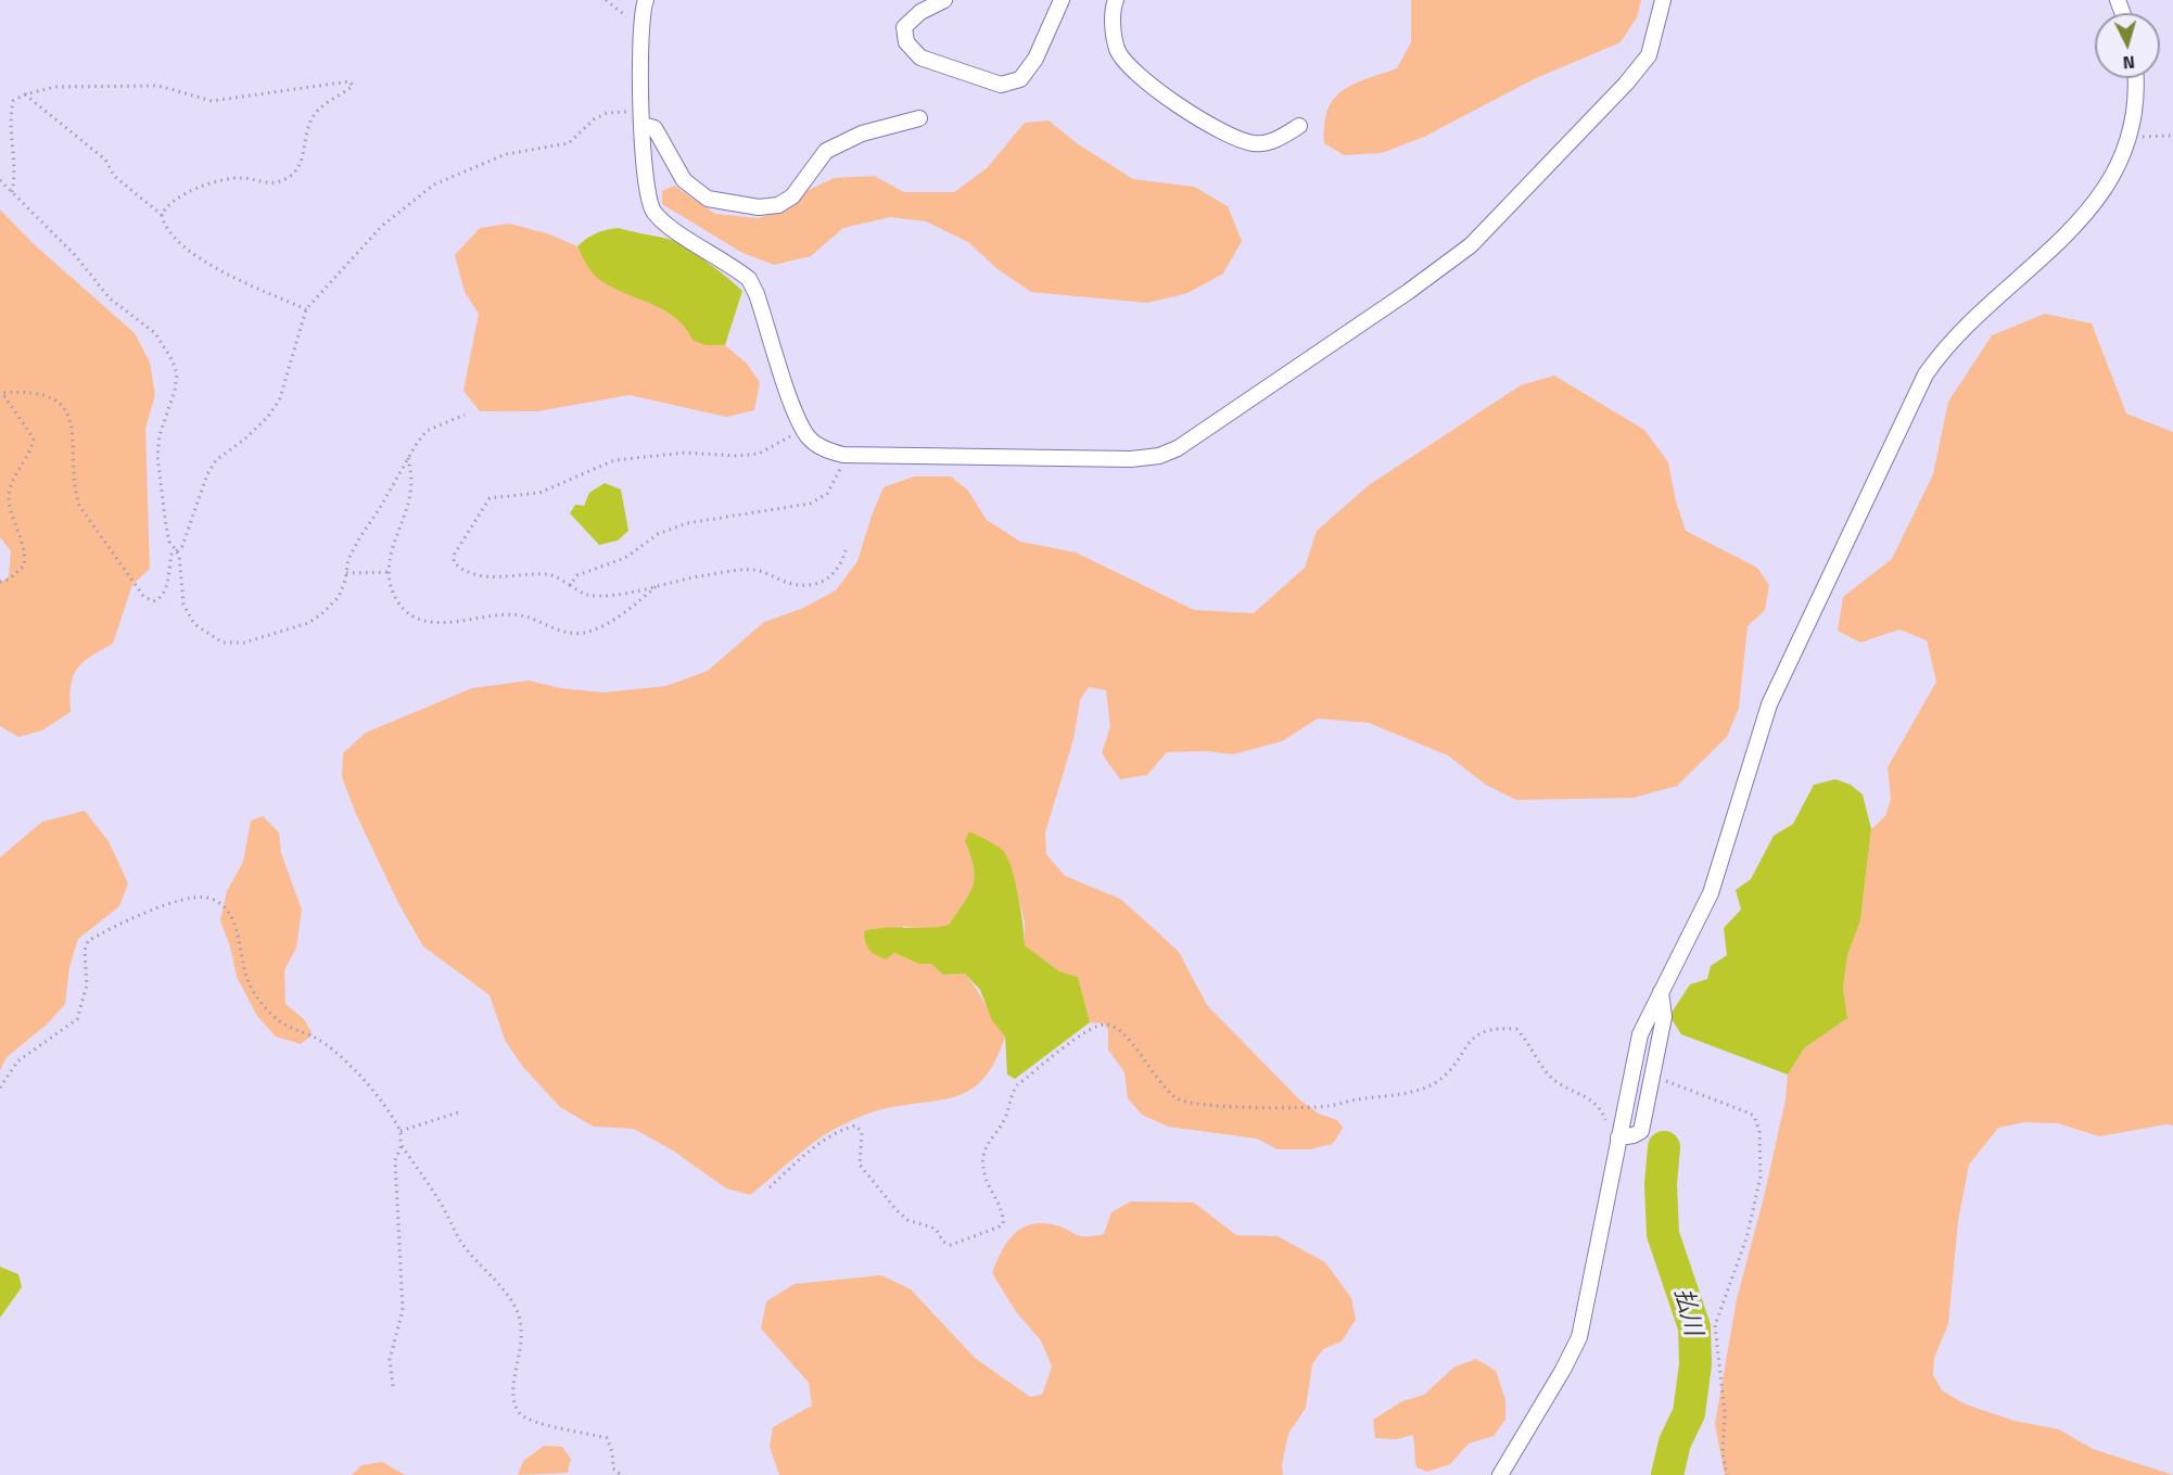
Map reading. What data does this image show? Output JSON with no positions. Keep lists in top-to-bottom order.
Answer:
{
  "water": ["払川"],
  "north": "bottom"
}
